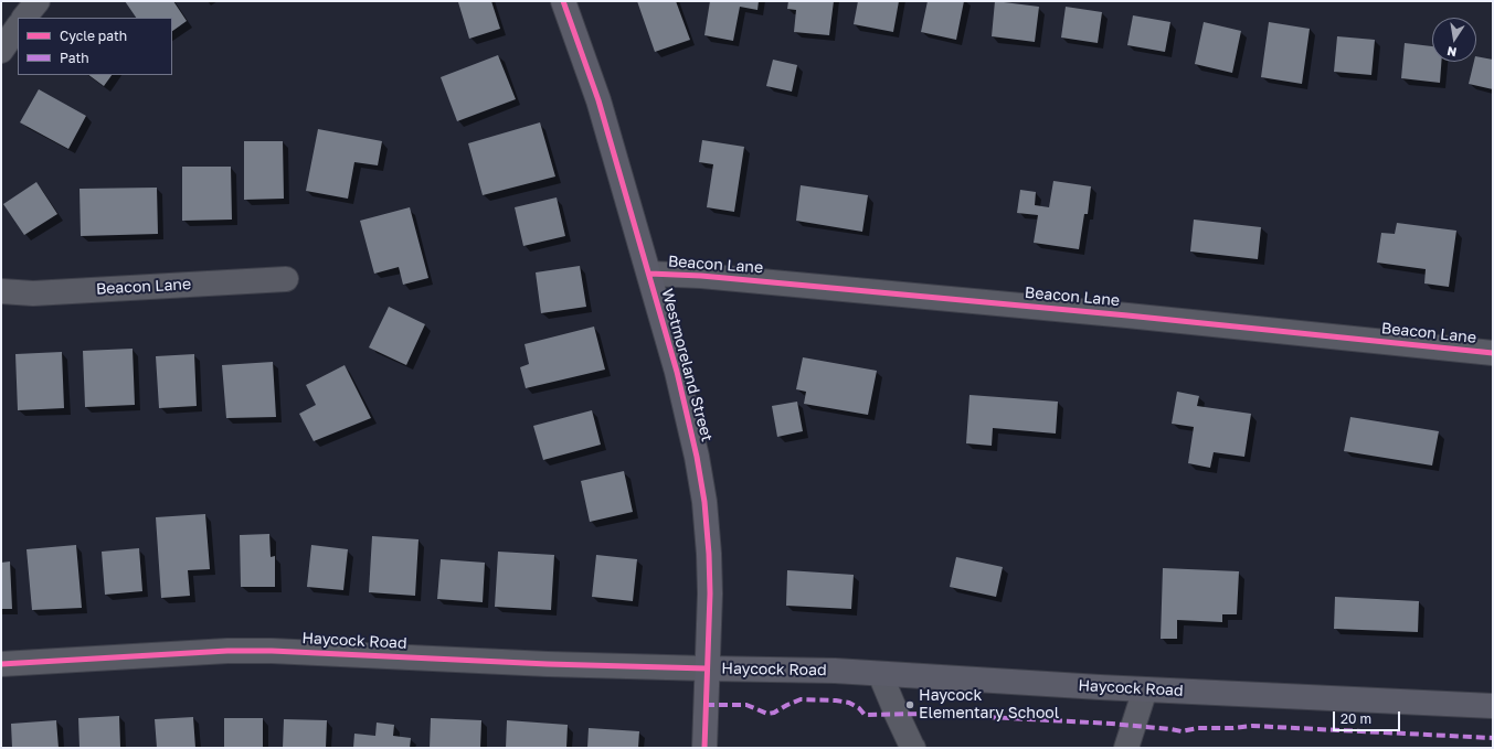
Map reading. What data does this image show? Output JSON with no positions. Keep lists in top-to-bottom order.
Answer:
{
  "streets": {
    "main road": ["Westmoreland Street", "Haycock Road"],
    "street": ["Beacon Lane"]
  },
  "crossings": [
    ["Beacon Lane", "Westmoreland Street"],
    ["Westmoreland Street", "Haycock Road"]
  ],
  "places": ["Haycock Elementary School"],
  "legend": ["Cycle path", "Path"],
  "scale_bar": "20 m",
  "north": "bottom"
}
